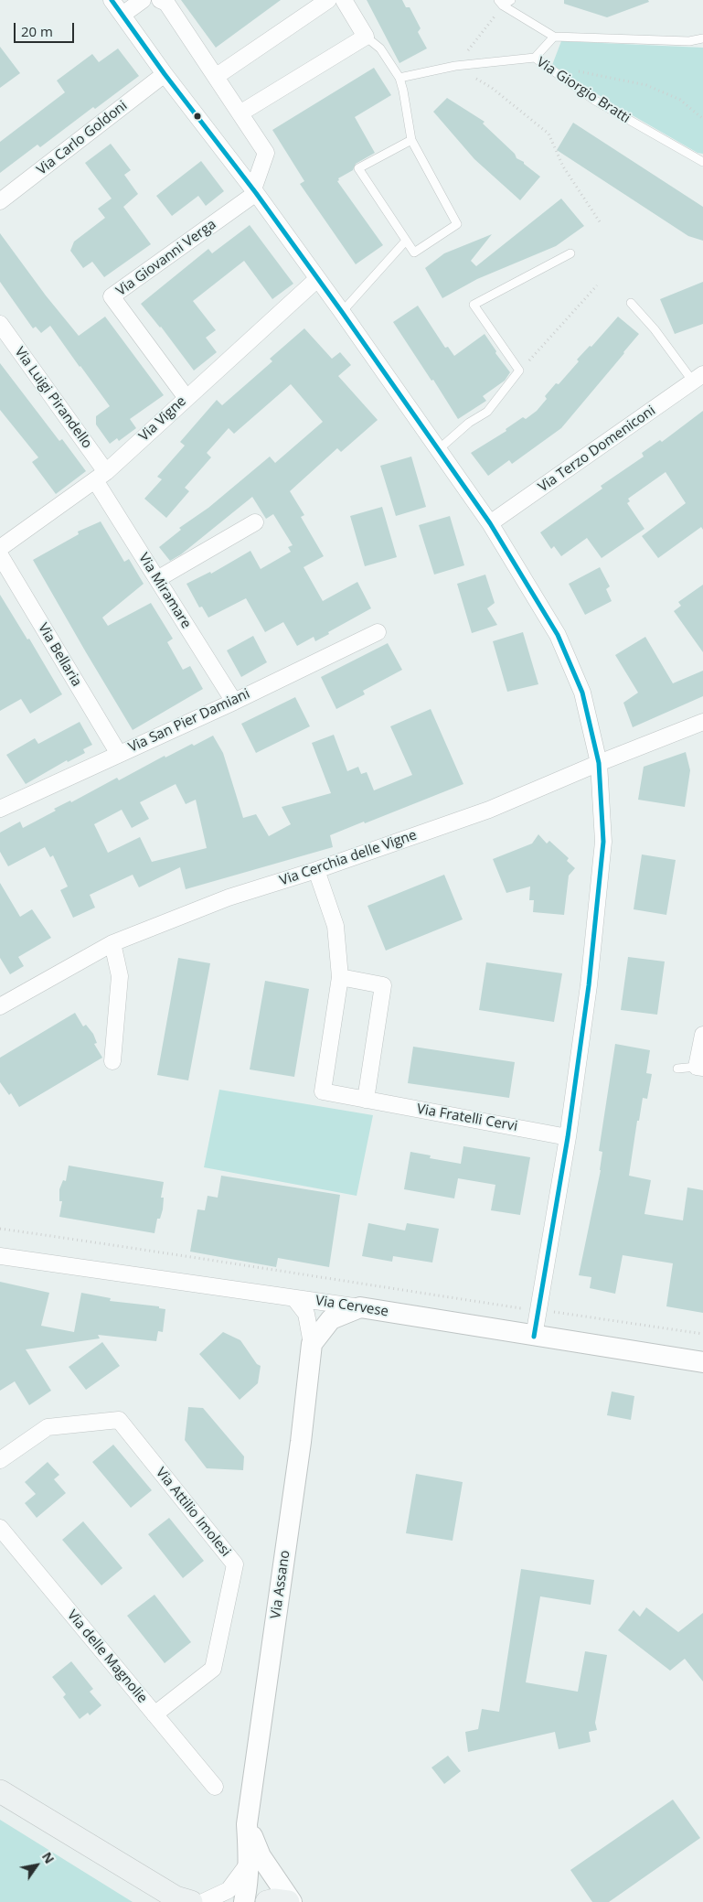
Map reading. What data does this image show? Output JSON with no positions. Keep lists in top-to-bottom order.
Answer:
{
  "streets": {
    "street": [
      "Via Carlo Goldoni",
      "Via Giovanni Verga",
      "Via Luigi Pirandello",
      "Via Vigne",
      "Via Terzo Domeniconi",
      "Via Miramare",
      "Via Bellaria",
      "Via San Pier Damiani",
      "Via Cerchia delle Vigne",
      "Via Fratelli Cervi",
      "Via Cervese",
      "Via Attilio Imolesi",
      "Via Assano",
      "Via delle Magnolie"
    ],
    "lane": ["Via Giorgio Bratti"]
  },
  "crossings": [
    ["Via Giovanni Verga", "Via Vigne"],
    ["Via Luigi Pirandello", "Via Vigne"],
    ["Via Luigi Pirandello", "Via Miramare"],
    ["Via Vigne", "Via Miramare"],
    ["Via Miramare", "Via San Pier Damiani"],
    ["Via Bellaria", "Via San Pier Damiani"],
    ["Via Cerchia delle Vigne", "Via Fratelli Cervi"],
    ["Via Cervese", "Via Assano"],
    ["Via Attilio Imolesi", "Via delle Magnolie"]
  ],
  "scale_bar": "20 m",
  "north": "top right"
}
